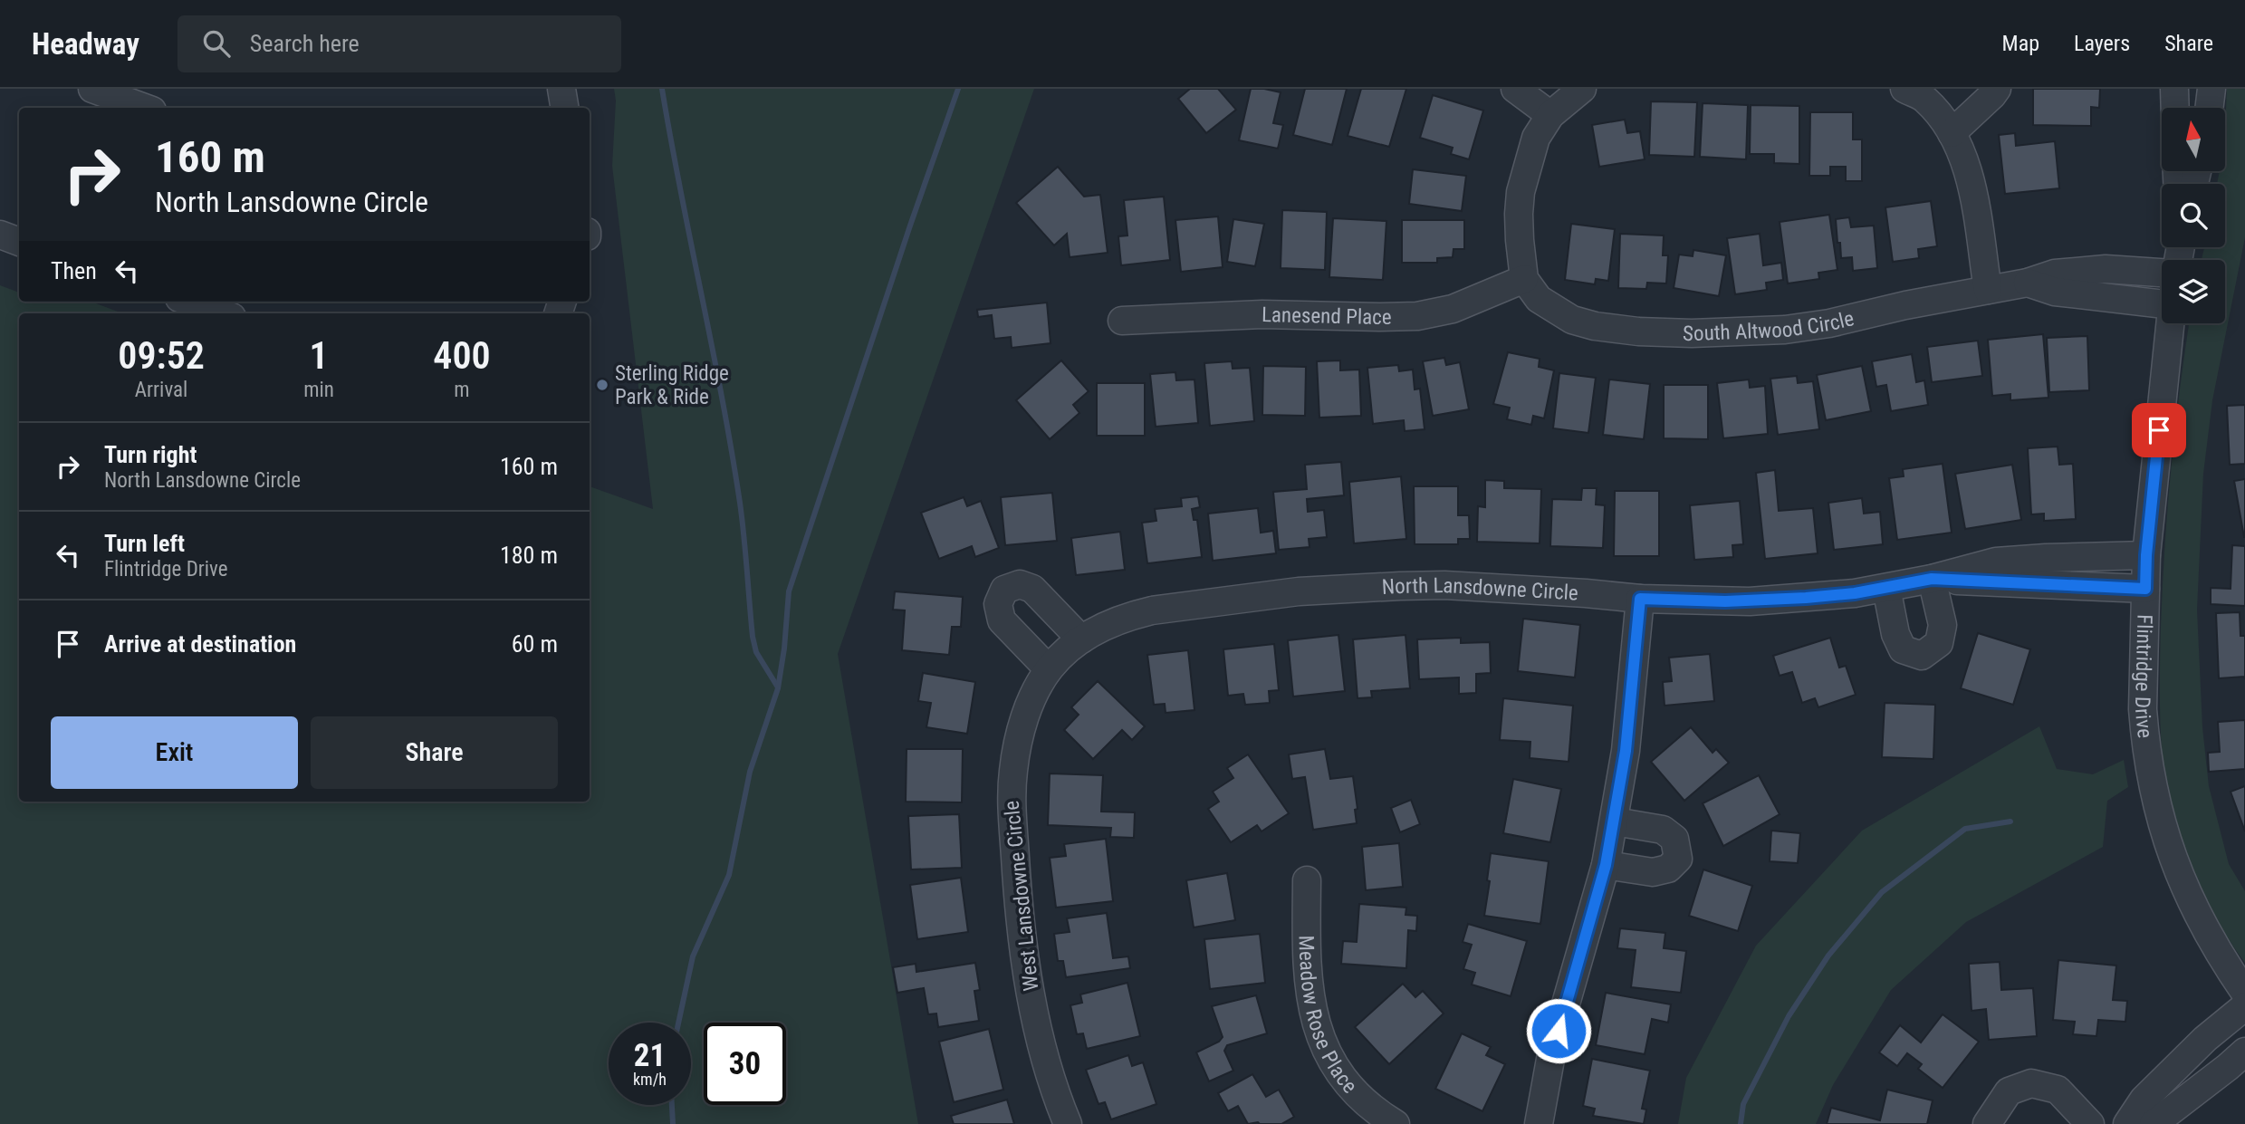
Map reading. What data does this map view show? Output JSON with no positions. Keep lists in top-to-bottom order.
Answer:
{
  "streets": {
    "street": [
      "Lanesend Place",
      "South Altwood Circle",
      "North Lansdowne Circle",
      "Flintridge Drive",
      "West Lansdowne Circle",
      "Meadow Rose Place"
    ]
  },
  "crossings": [
    ["Lanesend Place", "South Altwood Circle"],
    ["North Lansdowne Circle", "Flintridge Drive"],
    ["North Lansdowne Circle", "West Lansdowne Circle"]
  ],
  "places": ["Sterling Ridge Park & Ride"],
  "north": "top",
  "page": {
    "header": "Headway",
    "search": "Search here",
    "nav": ["Map", "Layers", "Share"],
    "turn": ["160 m", "North Lansdowne Circle"],
    "then": "Then",
    "eta": [
      "09:52",
      "Arrival",
      "1",
      "min",
      "400",
      "m"
    ],
    "list": [
      {
        "name": "Turn right",
        "note": "North Lansdowne Circle",
        "value": "160 m"
      },
      {
        "name": "Turn left",
        "note": "Flintridge Drive",
        "value": "180 m"
      },
      {
        "name": "Arrive at destination",
        "value": "60 m"
      }
    ],
    "buttons": ["Exit", "Share"],
    "speed": "21 km/h",
    "limit": "30"
  }
}
